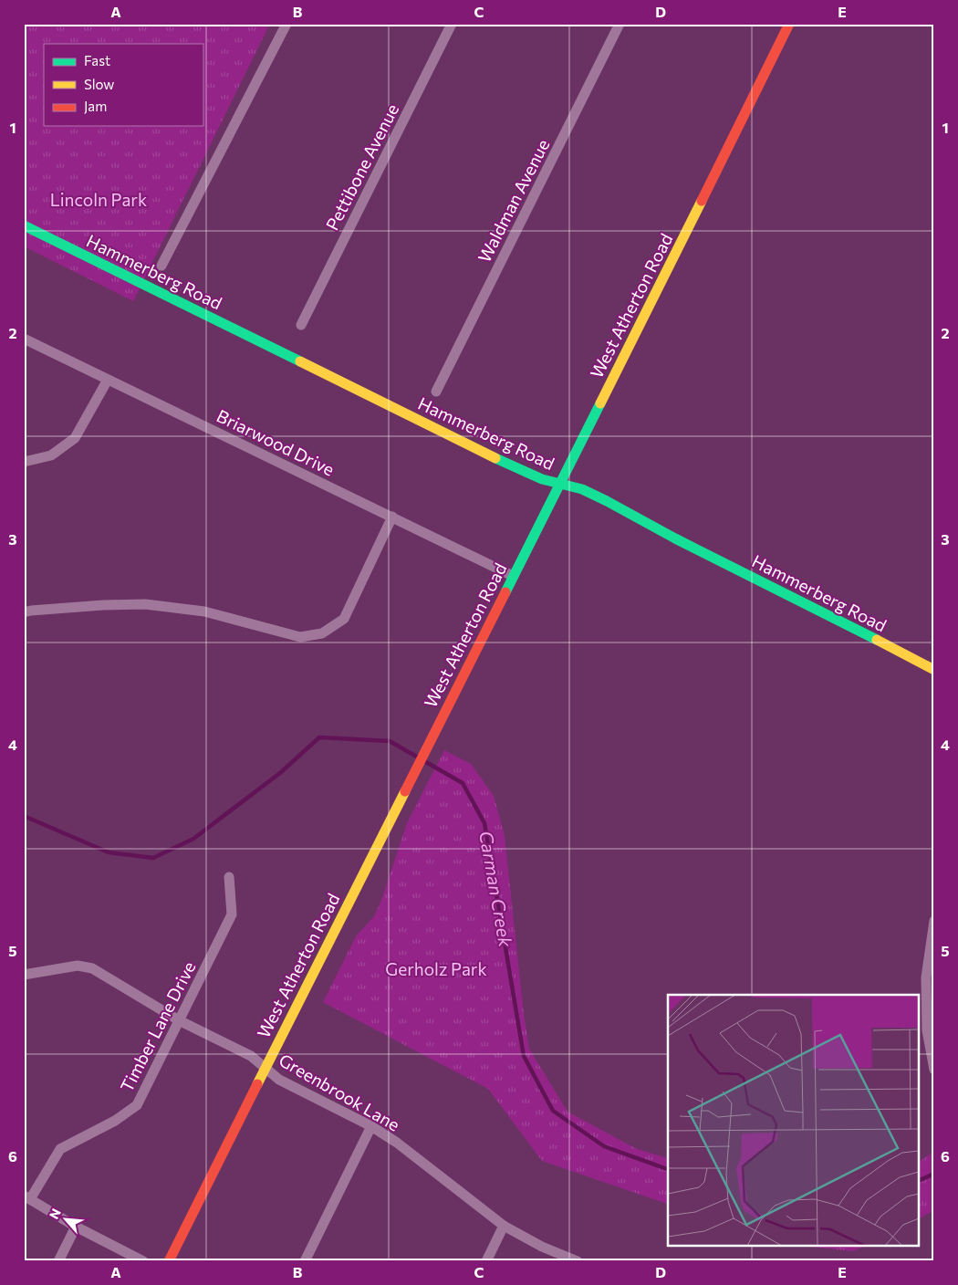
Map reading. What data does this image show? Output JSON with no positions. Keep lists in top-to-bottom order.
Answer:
{
  "streets": {
    "street": [
      "Pettibone Avenue",
      "Waldman Avenue",
      "Hammerberg Road",
      "West Atherton Road",
      "Briarwood Drive",
      "Timber Lane Drive",
      "Greenbrook Lane"
    ]
  },
  "crossings": [
    ["Hammerberg Road", "West Atherton Road"],
    ["West Atherton Road", "Briarwood Drive"],
    ["West Atherton Road", "Greenbrook Lane"],
    ["Timber Lane Drive", "Greenbrook Lane"]
  ],
  "water": ["Carman Creek"],
  "parks": ["Lincoln Park", "Gerholz Park"],
  "legend": ["Fast", "Slow", "Jam"],
  "north": "top left",
  "grid": {
    "columns": [
      "A",
      "B",
      "C",
      "D",
      "E"
    ],
    "rows": [
      "1",
      "2",
      "3",
      "4",
      "5",
      "6"
    ]
  }
}
